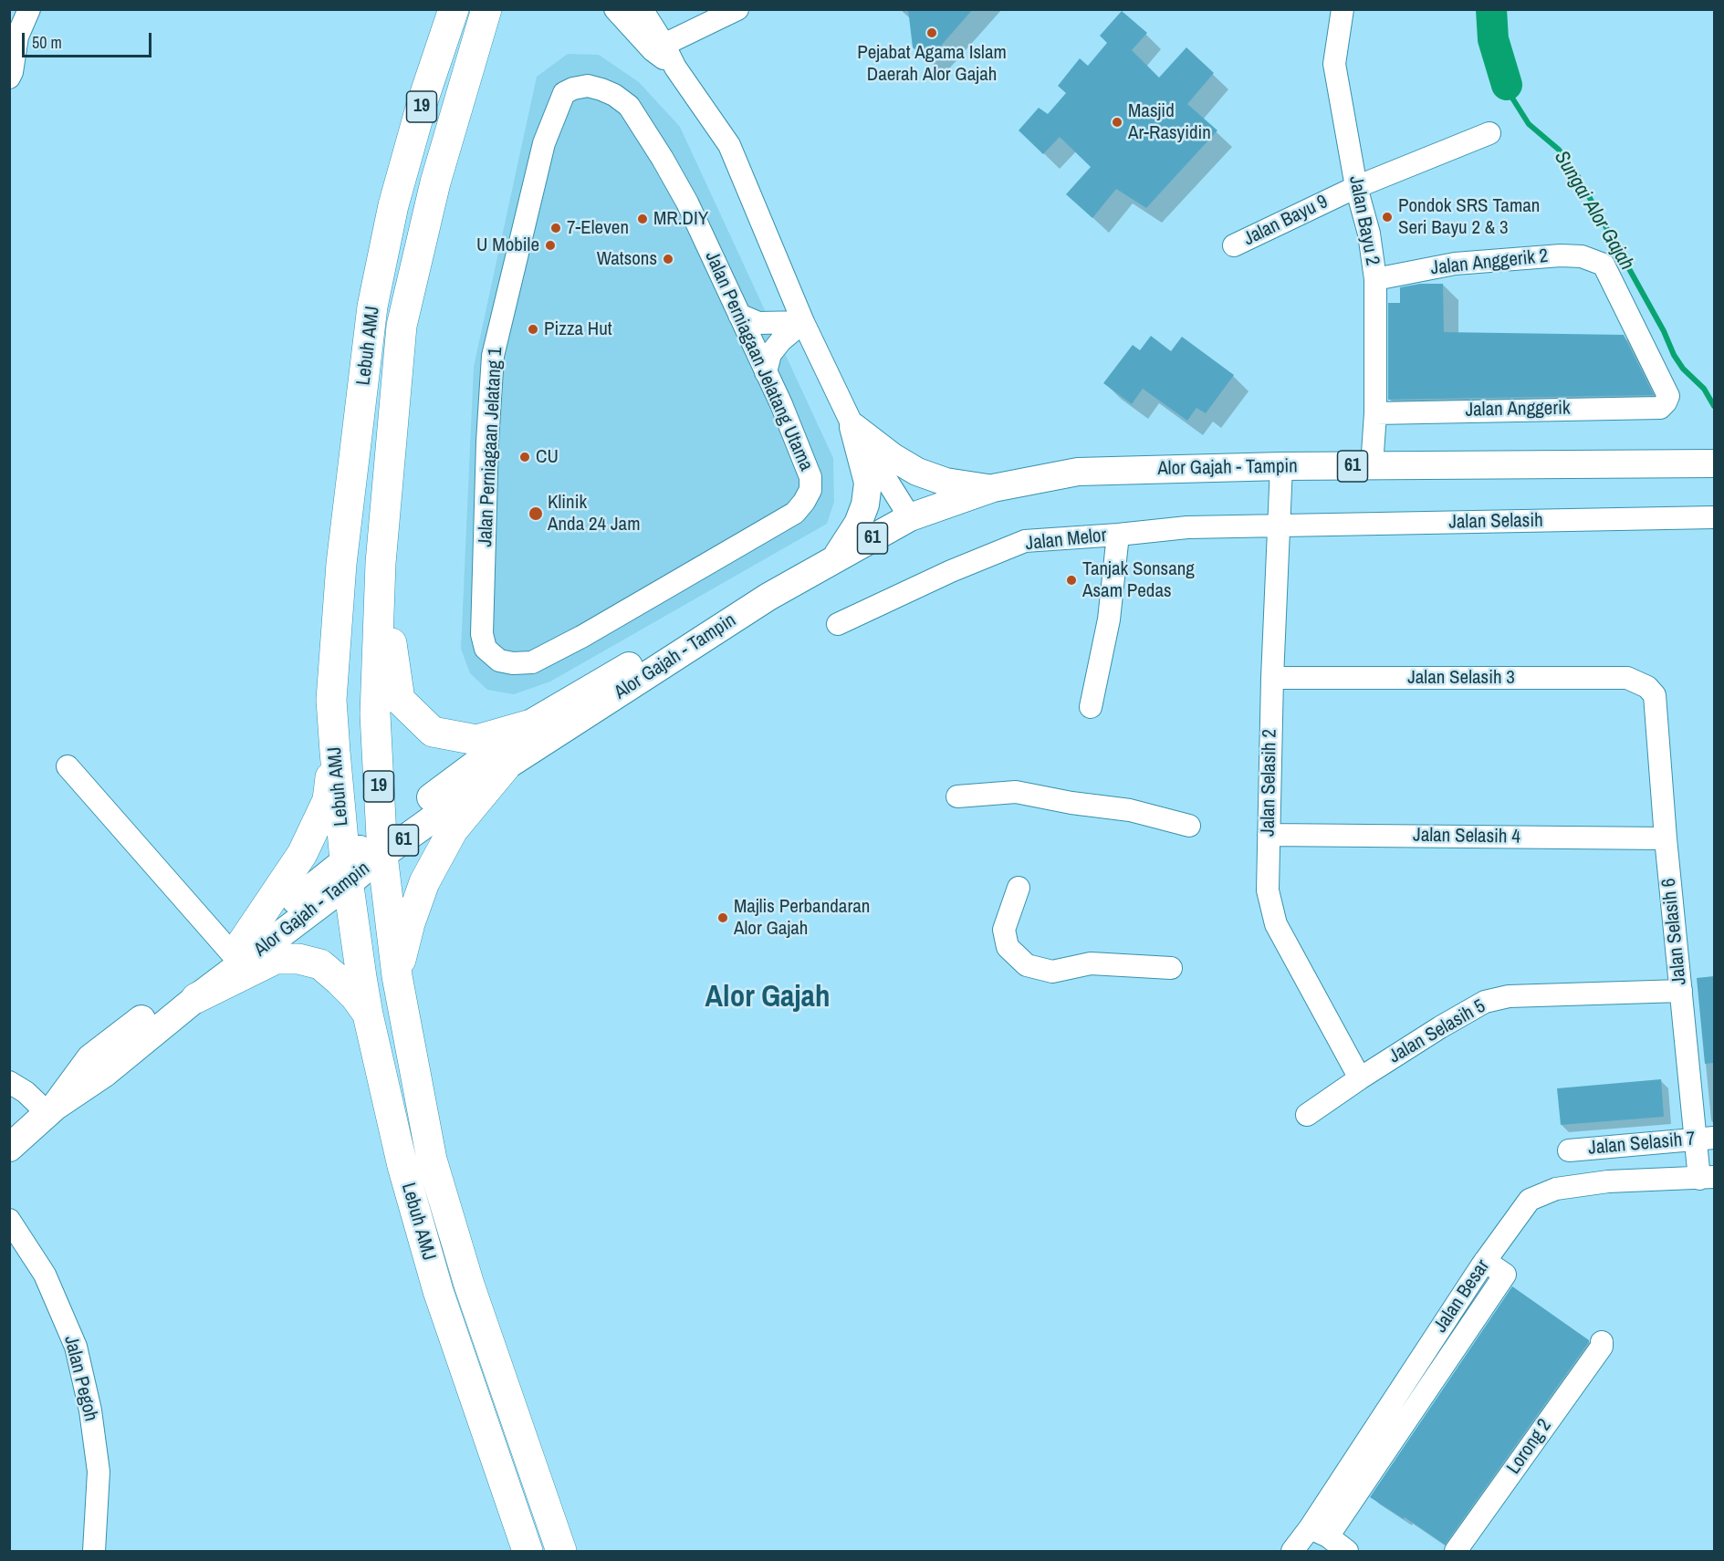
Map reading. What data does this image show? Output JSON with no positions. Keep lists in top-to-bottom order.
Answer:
{
  "streets": {
    "highway": ["19", "Lebuh AMJ"],
    "main road": ["61", "Alor Gajah - Tampin"],
    "street": [
      "Jalan Bayu 9",
      "Jalan Bayu 2",
      "Jalan Anggerik 2",
      "Jalan Perniagaan Jelatang Utama",
      "Jalan Anggerik",
      "Jalan Perniagaan Jelatang 1",
      "Jalan Selasih",
      "Jalan Melor",
      "Jalan Selasih 3",
      "Jalan Selasih 2",
      "Jalan Selasih 4",
      "Jalan Selasih 6",
      "Jalan Selasih 5",
      "Jalan Selasih 7",
      "Jalan Besar",
      "Jalan Pegoh",
      "Lorong 2"
    ]
  },
  "crossings": [
    ["Jalan Bayu 9", "Jalan Bayu 2"],
    ["Jalan Bayu 2", "Jalan Anggerik 2"],
    ["Jalan Bayu 2", "Jalan Anggerik"],
    ["Jalan Bayu 2", "Alor Gajah - Tampin"],
    ["Jalan Anggerik 2", "Jalan Anggerik"],
    ["Lebuh AMJ", "Alor Gajah - Tampin"],
    ["Jalan Perniagaan Jelatang Utama", "Jalan Perniagaan Jelatang 1"],
    ["61", "Alor Gajah - Tampin"],
    ["Alor Gajah - Tampin", "Jalan Selasih 2"],
    ["Jalan Selasih", "Jalan Melor"],
    ["Jalan Selasih", "Jalan Selasih 2"],
    ["Jalan Melor", "Jalan Selasih 2"],
    ["Jalan Selasih 3", "Jalan Selasih 2"],
    ["Jalan Selasih 3", "Jalan Selasih 6"],
    ["Jalan Selasih 2", "Jalan Selasih 4"],
    ["Jalan Selasih 2", "Jalan Selasih 5"],
    ["Jalan Selasih 4", "Jalan Selasih 6"],
    ["Jalan Selasih 6", "Jalan Selasih 5"],
    ["Jalan Selasih 6", "Jalan Selasih 7"],
    ["Jalan Selasih 6", "Jalan Besar"]
  ],
  "districts": ["Alor Gajah"],
  "water": ["Sungai Alor Gajah"],
  "places": [
    "Pejabat Agama Islam Daerah Alor Gajah",
    "Masjid Ar-Rasyidin",
    "Pondok SRS Taman Seri Bayu 2 & 3",
    "MR.DIY",
    "7-Eleven",
    "U Mobile",
    "Watsons",
    "Pizza Hut",
    "CU",
    "Klinik Anda 24 Jam",
    "Tanjak Sonsang Asam Pedas",
    "Majlis Perbandaran Alor Gajah"
  ],
  "scale_bar": "50 m"
}
